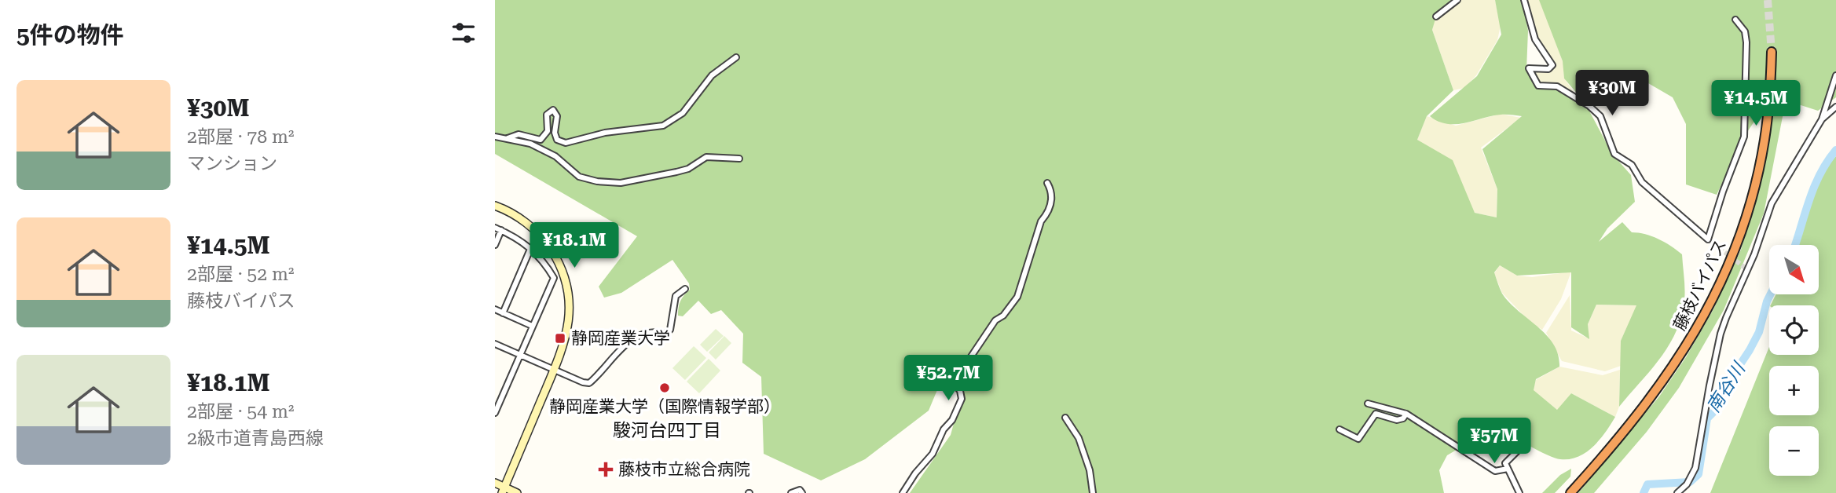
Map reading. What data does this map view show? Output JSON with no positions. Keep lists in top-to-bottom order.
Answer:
{
  "streets": {
    "highway": ["藤枝バイパス"]
  },
  "districts": ["駿河台四丁目"],
  "water": ["南谷川"],
  "places": {
    "transit": ["静岡産業大学"],
    "other": ["静岡産業大学（国際情報学部）"],
    "health": ["藤枝市立総合病院"]
  },
  "north": "bottom right",
  "page": {
    "heading": "5件の物件",
    "list": [
      {
        "name": "¥30M",
        "note": "2部屋 · 78 m² · マンション"
      },
      {
        "name": "¥14.5M",
        "note": "2部屋 · 52 m² · 藤枝バイパス"
      },
      {
        "name": "¥18.1M",
        "note": "2部屋 · 54 m² · 2級市道青島西線"
      }
    ],
    "price": [
      "¥30M",
      "¥14.5M",
      "¥18.1M",
      "¥52.7M",
      "¥57M"
    ],
    "map_buttons": ["+", "−"]
  }
}
